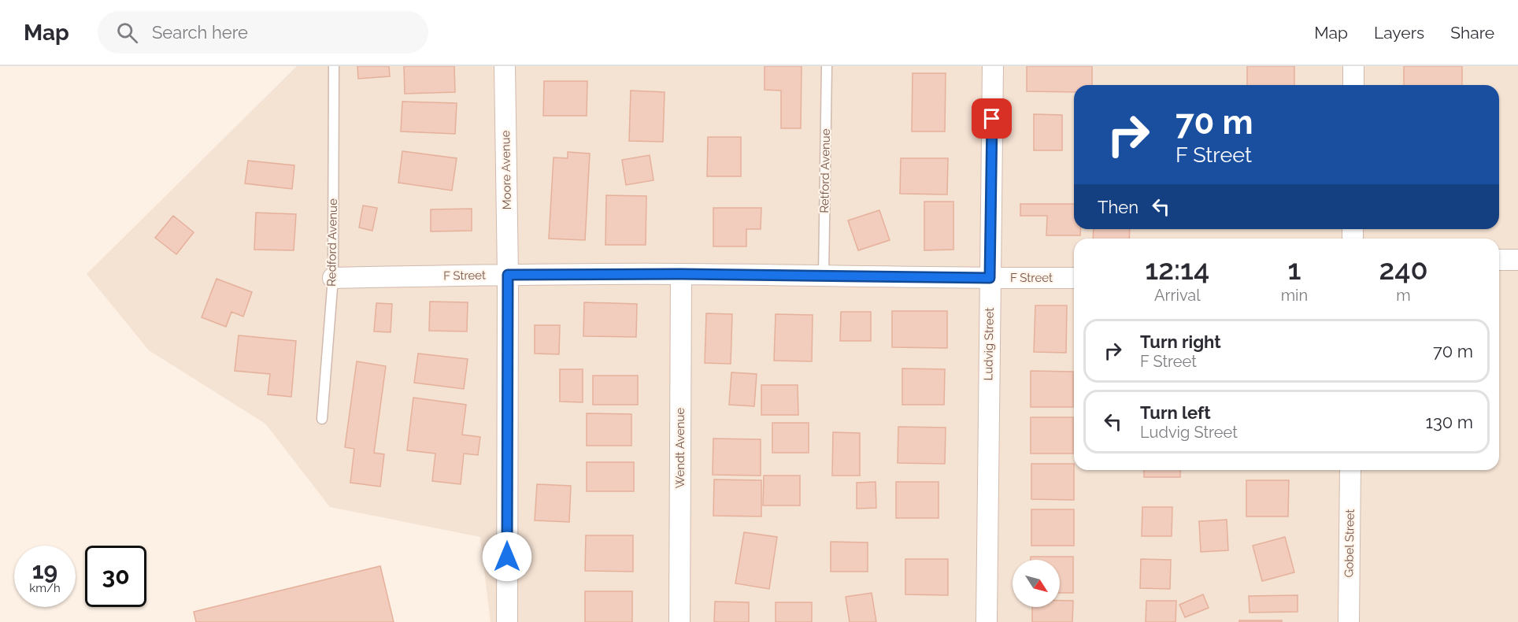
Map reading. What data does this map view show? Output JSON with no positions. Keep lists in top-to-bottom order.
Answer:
{
  "streets": {
    "street": [
      "Moore Avenue",
      "F Street",
      "Ludvig Street",
      "Wendt Avenue",
      "Gobel Street"
    ],
    "lane": ["Retford Avenue", "Redford Avenue"]
  },
  "crossings": [
    ["Moore Avenue", "F Street"],
    ["Retford Avenue", "F Street"],
    ["Redford Avenue", "F Street"],
    ["F Street", "Ludvig Street"],
    ["F Street", "Wendt Avenue"]
  ],
  "north": "bottom right",
  "page": {
    "header": "Map",
    "search": "Search here",
    "nav": ["Map", "Layers", "Share"],
    "turn": ["70 m", "F Street"],
    "then": "Then",
    "eta": [
      "12:14",
      "Arrival",
      "1",
      "min",
      "240",
      "m"
    ],
    "list": [
      {
        "name": "Turn right",
        "note": "F Street",
        "value": "70 m"
      },
      {
        "name": "Turn left",
        "note": "Ludvig Street",
        "value": "130 m"
      }
    ],
    "speed": "19 km/h",
    "limit": "30"
  }
}
